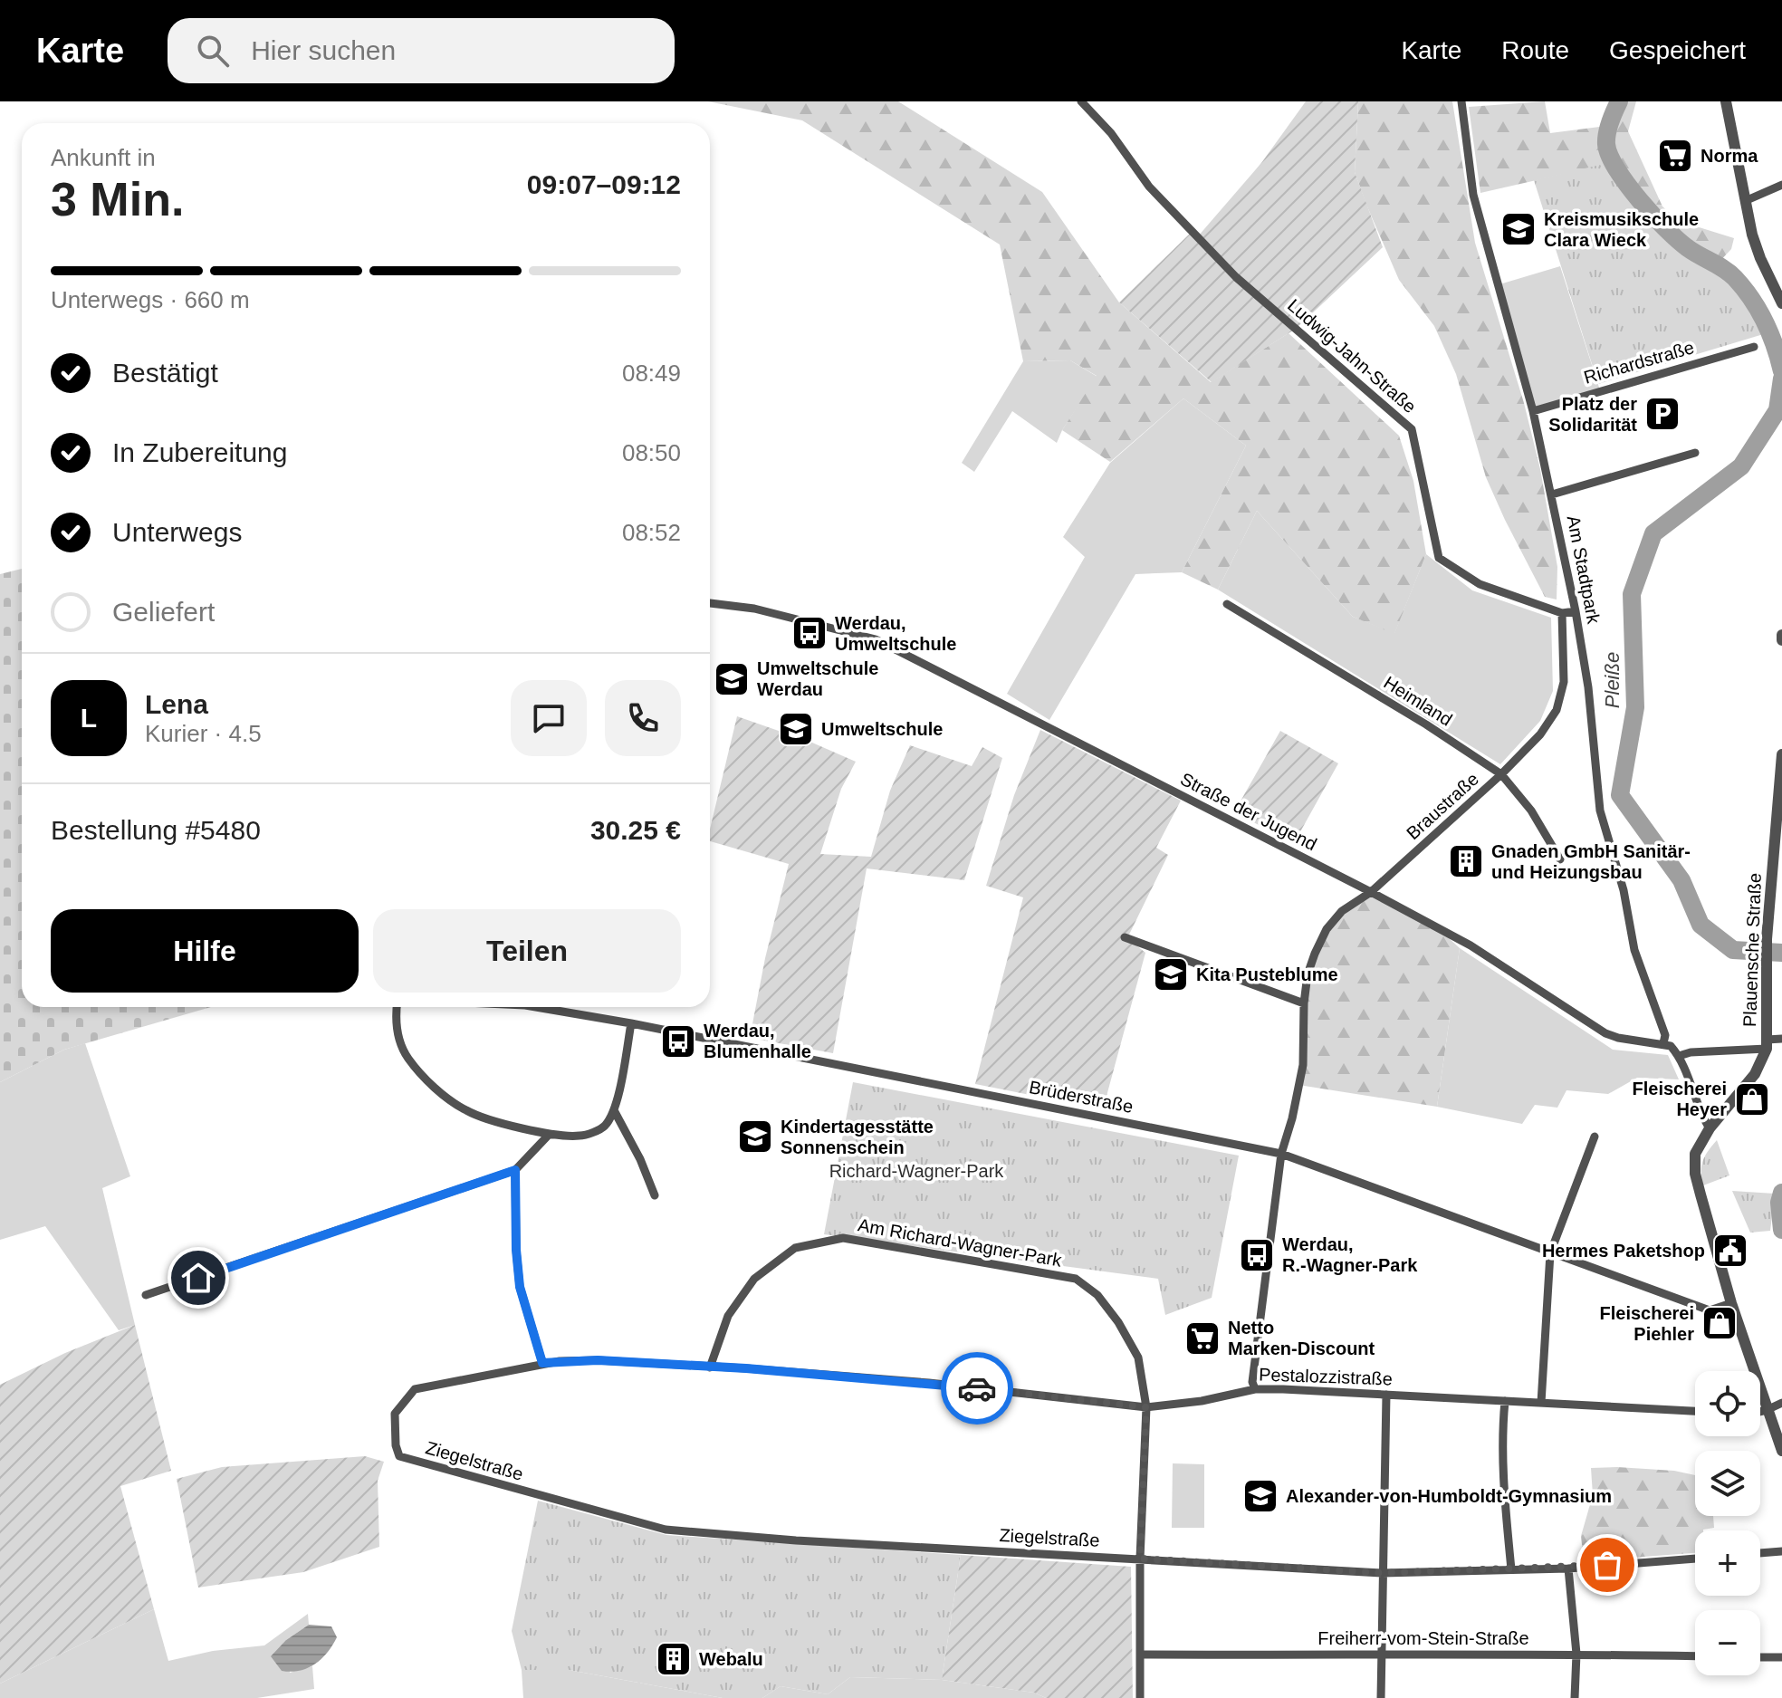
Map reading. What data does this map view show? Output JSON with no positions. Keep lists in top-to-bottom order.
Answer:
{
  "streets": {
    "street": [
      "Ludwig-Jahn-Straße",
      "Richardstraße",
      "Am Stadtpark",
      "Heimland",
      "Braustraße",
      "Straße der Jugend",
      "Plauensche Straße",
      "Brüderstraße",
      "Am Richard-Wagner-Park",
      "Pestalozzistraße",
      "Ziegelstraße",
      "Freiherr-vom-Stein-Straße"
    ]
  },
  "crossings": [
    ["Ludwig-Jahn-Straße", "Am Stadtpark"],
    ["Ludwig-Jahn-Straße", "Braustraße"],
    ["Richardstraße", "Am Stadtpark"],
    ["Am Stadtpark", "Straße der Jugend"],
    ["Heimland", "Braustraße"],
    ["Braustraße", "Straße der Jugend"],
    ["Braustraße", "Brüderstraße"],
    ["Braustraße", "Pestalozzistraße"],
    ["Plauensche Straße", "Brüderstraße"],
    ["Am Richard-Wagner-Park", "Pestalozzistraße"],
    ["Am Richard-Wagner-Park", "Ziegelstraße"],
    ["Am Richard-Wagner-Park", "Freiherr-vom-Stein-Straße"],
    ["Pestalozzistraße", "Ziegelstraße"]
  ],
  "water": ["Pleiße"],
  "parks": ["Richard-Wagner-Park"],
  "places": {
    "supermarket": ["Norma", "Netto Marken-Discount"],
    "school or university": [
      "Kreismusikschule Clara Wieck",
      "Umweltschule Werdau",
      "Umweltschule",
      "Kita Pusteblume",
      "Kindertagesstätte Sonnenschein",
      "Alexander-von-Humboldt-Gymnasium"
    ],
    "parking": ["Platz der Solidarität"],
    "bus stop": ["Werdau, Umweltschule", "Werdau, Blumenhalle", "Werdau, R.-Wagner-Park"],
    "building": ["Gnaden GmbH Sanitär- und Heizungsbau", "Webalu"],
    "shop": ["Fleischerei Heyer", "Fleischerei Piehler"],
    "public building": ["Hermes Paketshop"]
  },
  "page": {
    "header": "Karte",
    "search": "Hier suchen",
    "nav": ["Karte", "Route", "Gespeichert"],
    "heading": ["3 Min.", "Ankunft in", "09:07–09:12"],
    "panel": [
      "Lena",
      "Kurier · 4.5",
      "Bestellung #5480",
      "30.25 €"
    ],
    "bar": "Unterwegs · 660 m",
    "list": [
      ["Bestätigt", "08:49"],
      ["In Zubereitung", "08:50"],
      ["Unterwegs", "08:52"],
      "Geliefert"
    ],
    "round": "L",
    "buttons": ["Hilfe", "Teilen"],
    "map_buttons": ["+", "−"]
  }
}
